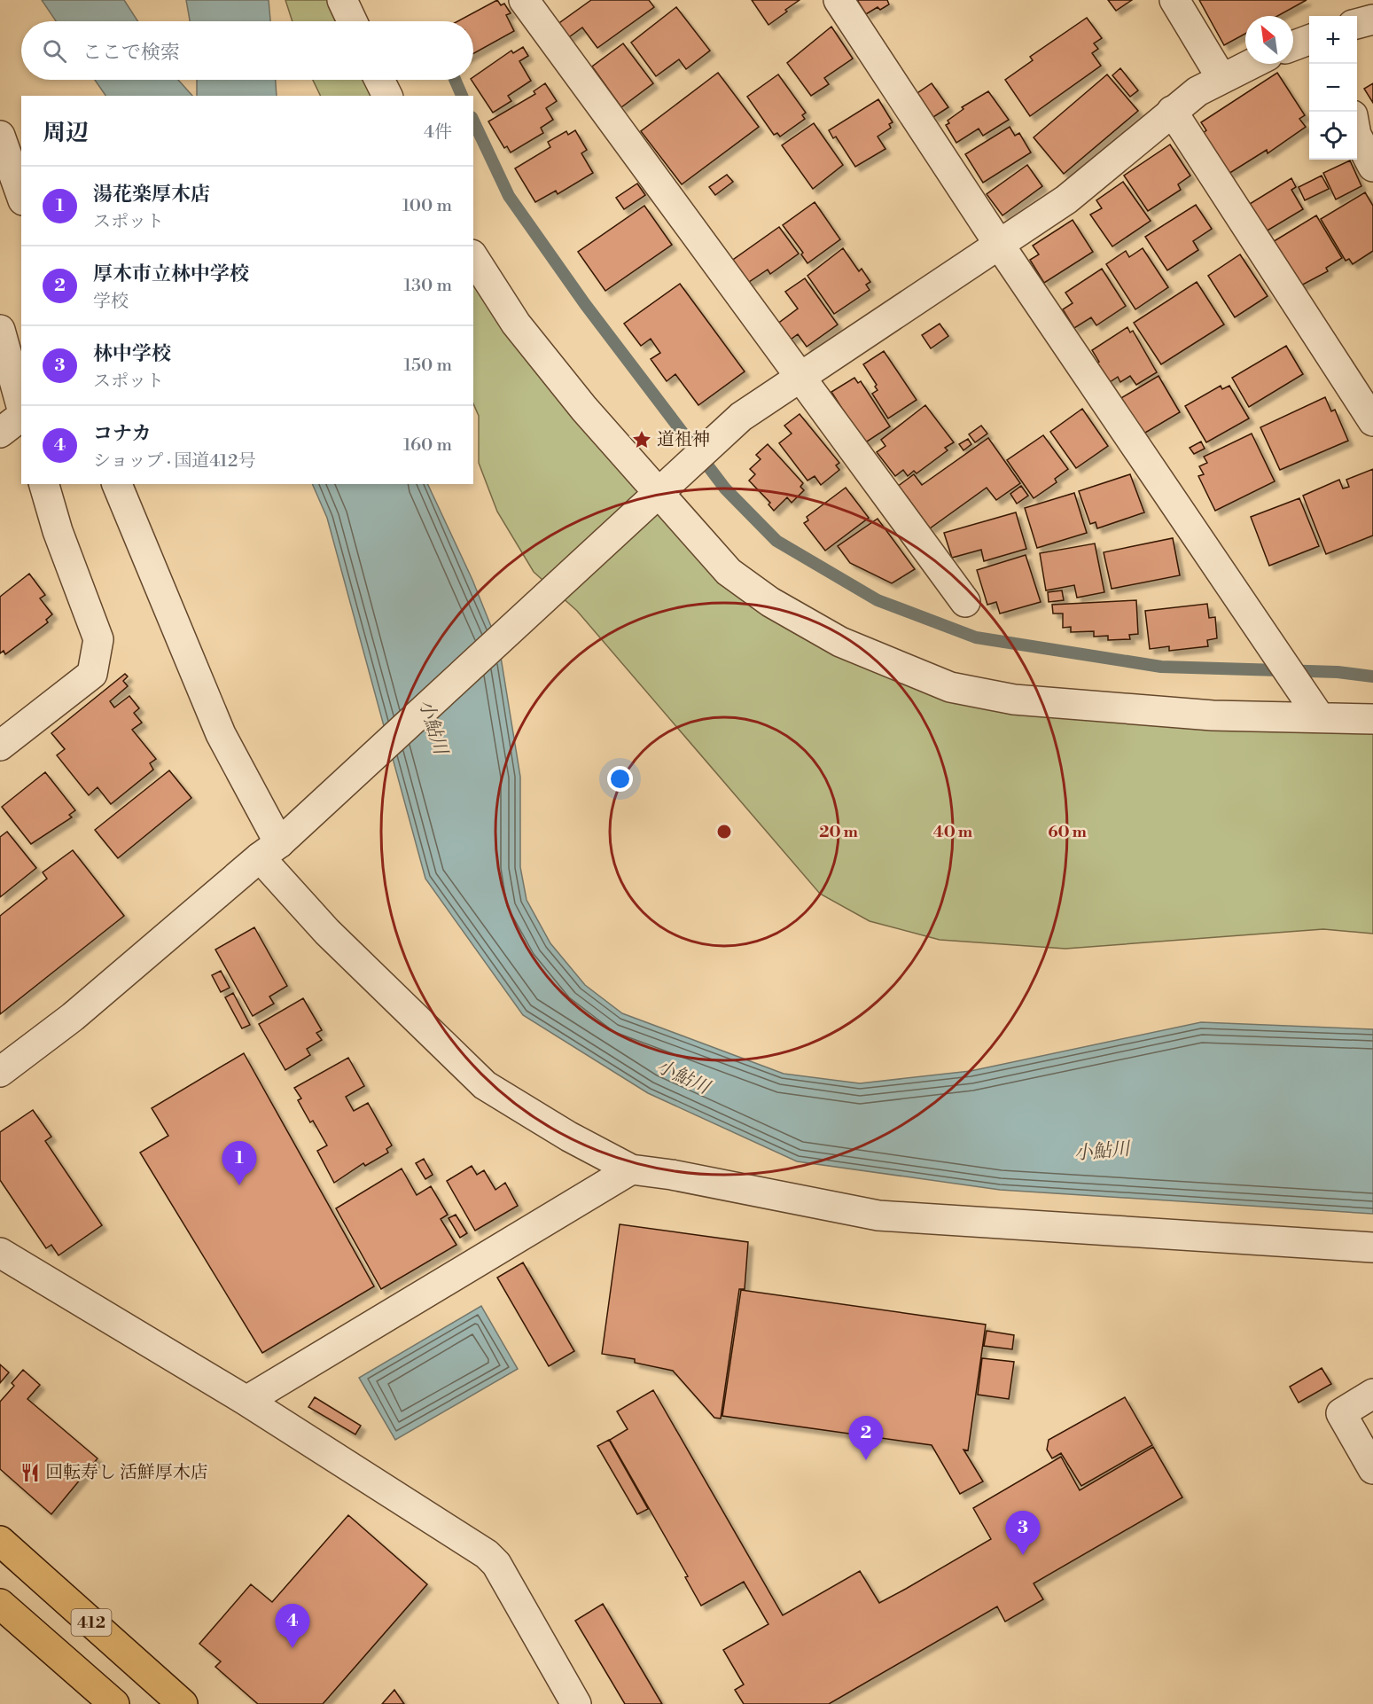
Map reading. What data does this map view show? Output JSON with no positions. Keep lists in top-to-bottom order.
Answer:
{
  "streets": {
    "highway": ["412"]
  },
  "water": ["小鮎川"],
  "places": {
    "place": ["道祖神"],
    "restaurant": ["回転寿し 活鮮厚木店"]
  },
  "north": "top left",
  "page": {
    "map_buttons": ["+", "−"],
    "search": "ここで検索",
    "heading": ["周辺", "4件"],
    "list": [
      {
        "mark": "1",
        "name": "湯花楽厚木店",
        "note": "スポット",
        "value": "100 m"
      },
      {
        "mark": "2",
        "name": "厚木市立林中学校",
        "note": "学校",
        "value": "130 m"
      },
      {
        "mark": "3",
        "name": "林中学校",
        "note": "スポット",
        "value": "150 m"
      },
      {
        "mark": "4",
        "name": "コナカ",
        "note": "ショップ · 国道412号",
        "value": "160 m"
      }
    ],
    "pins": [
      "1",
      "2",
      "3",
      "4"
    ]
  },
  "rings": ["20 m", "40 m", "60 m"]
}
